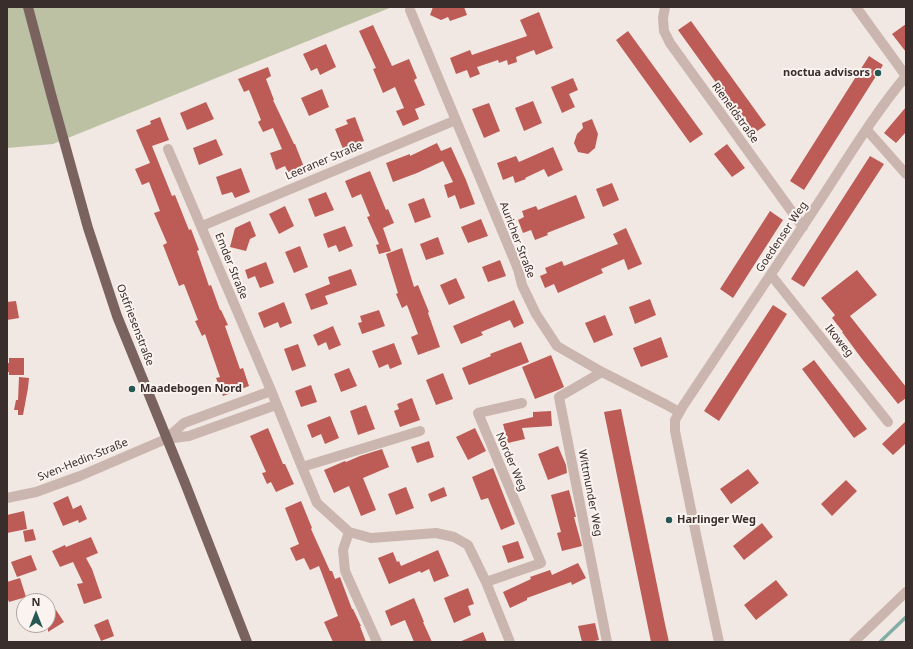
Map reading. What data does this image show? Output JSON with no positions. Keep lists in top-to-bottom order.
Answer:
{
  "streets": {
    "main road": ["Ostfriesenstraße"],
    "street": [
      "Rieneldstraße",
      "Leeraner Straße",
      "Goedenser Weg",
      "Auricher Straße",
      "Emder Straße",
      "Ikoweg",
      "Sven-Hedin-Straße",
      "Norder Weg",
      "Wittmunder Weg"
    ]
  },
  "crossings": [
    ["Rieneldstraße", "Goedenser Weg"],
    ["Leeraner Straße", "Auricher Straße"],
    ["Leeraner Straße", "Emder Straße"],
    ["Goedenser Weg", "Auricher Straße"],
    ["Goedenser Weg", "Ikoweg"],
    ["Auricher Straße", "Wittmunder Weg"],
    ["Emder Straße", "Norder Weg"],
    ["Ostfriesenstraße", "Sven-Hedin-Straße"]
  ],
  "places": ["noctua advisors", "Maadebogen Nord", "Harlinger Weg"],
  "north": "top"
}
